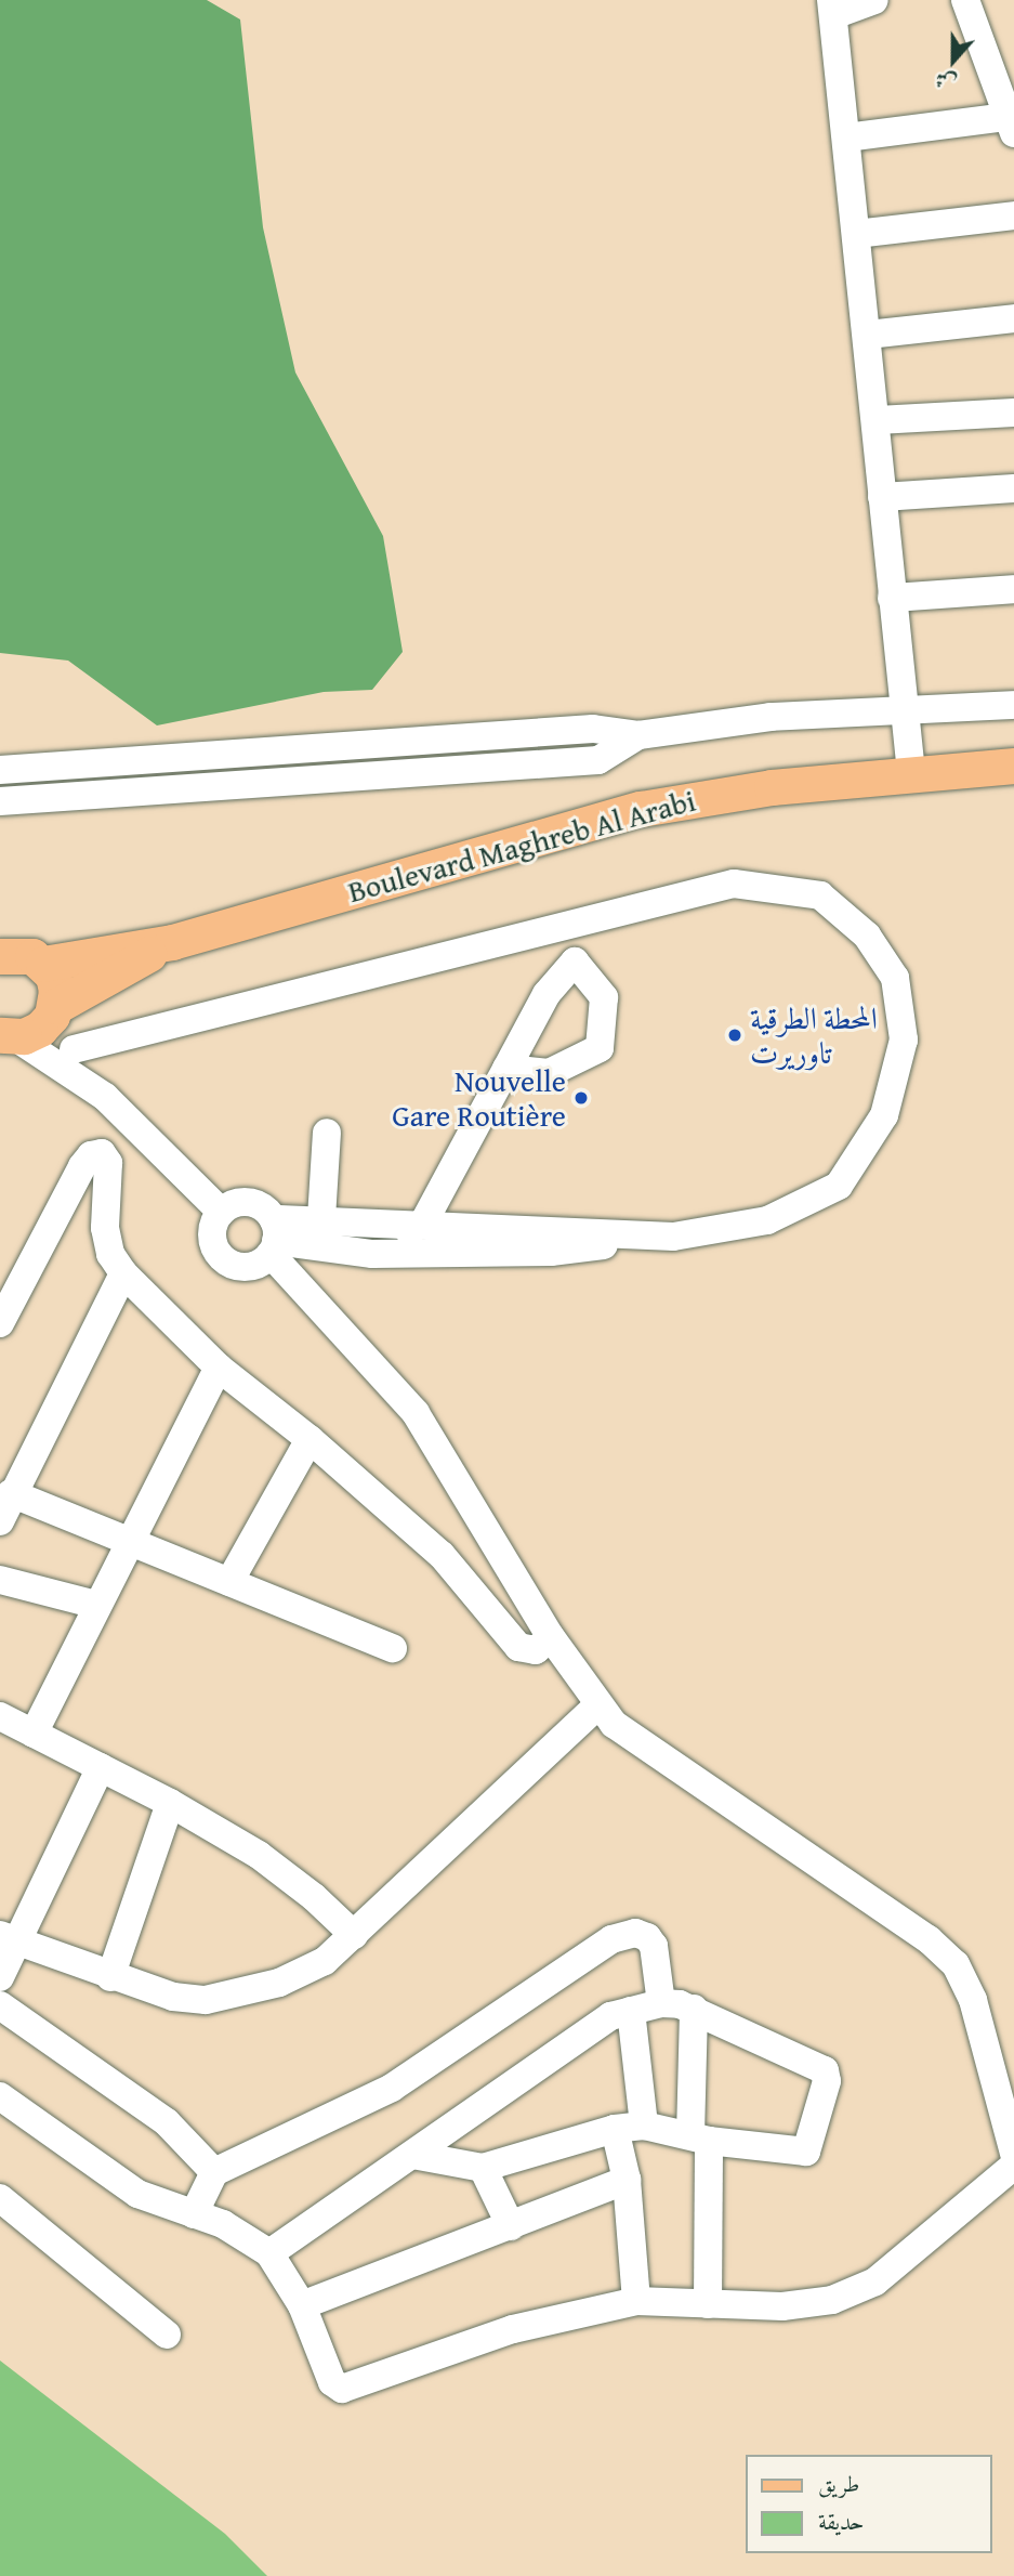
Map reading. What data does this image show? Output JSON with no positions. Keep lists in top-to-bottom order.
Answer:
{
  "streets": {
    "main road": ["Boulevard Maghreb Al Arabi"]
  },
  "places": ["المحطة الطرقية تاوريرت", "Nouvelle Gare Routière"],
  "legend": ["طريق", "حديقة"],
  "north": "bottom"
}
